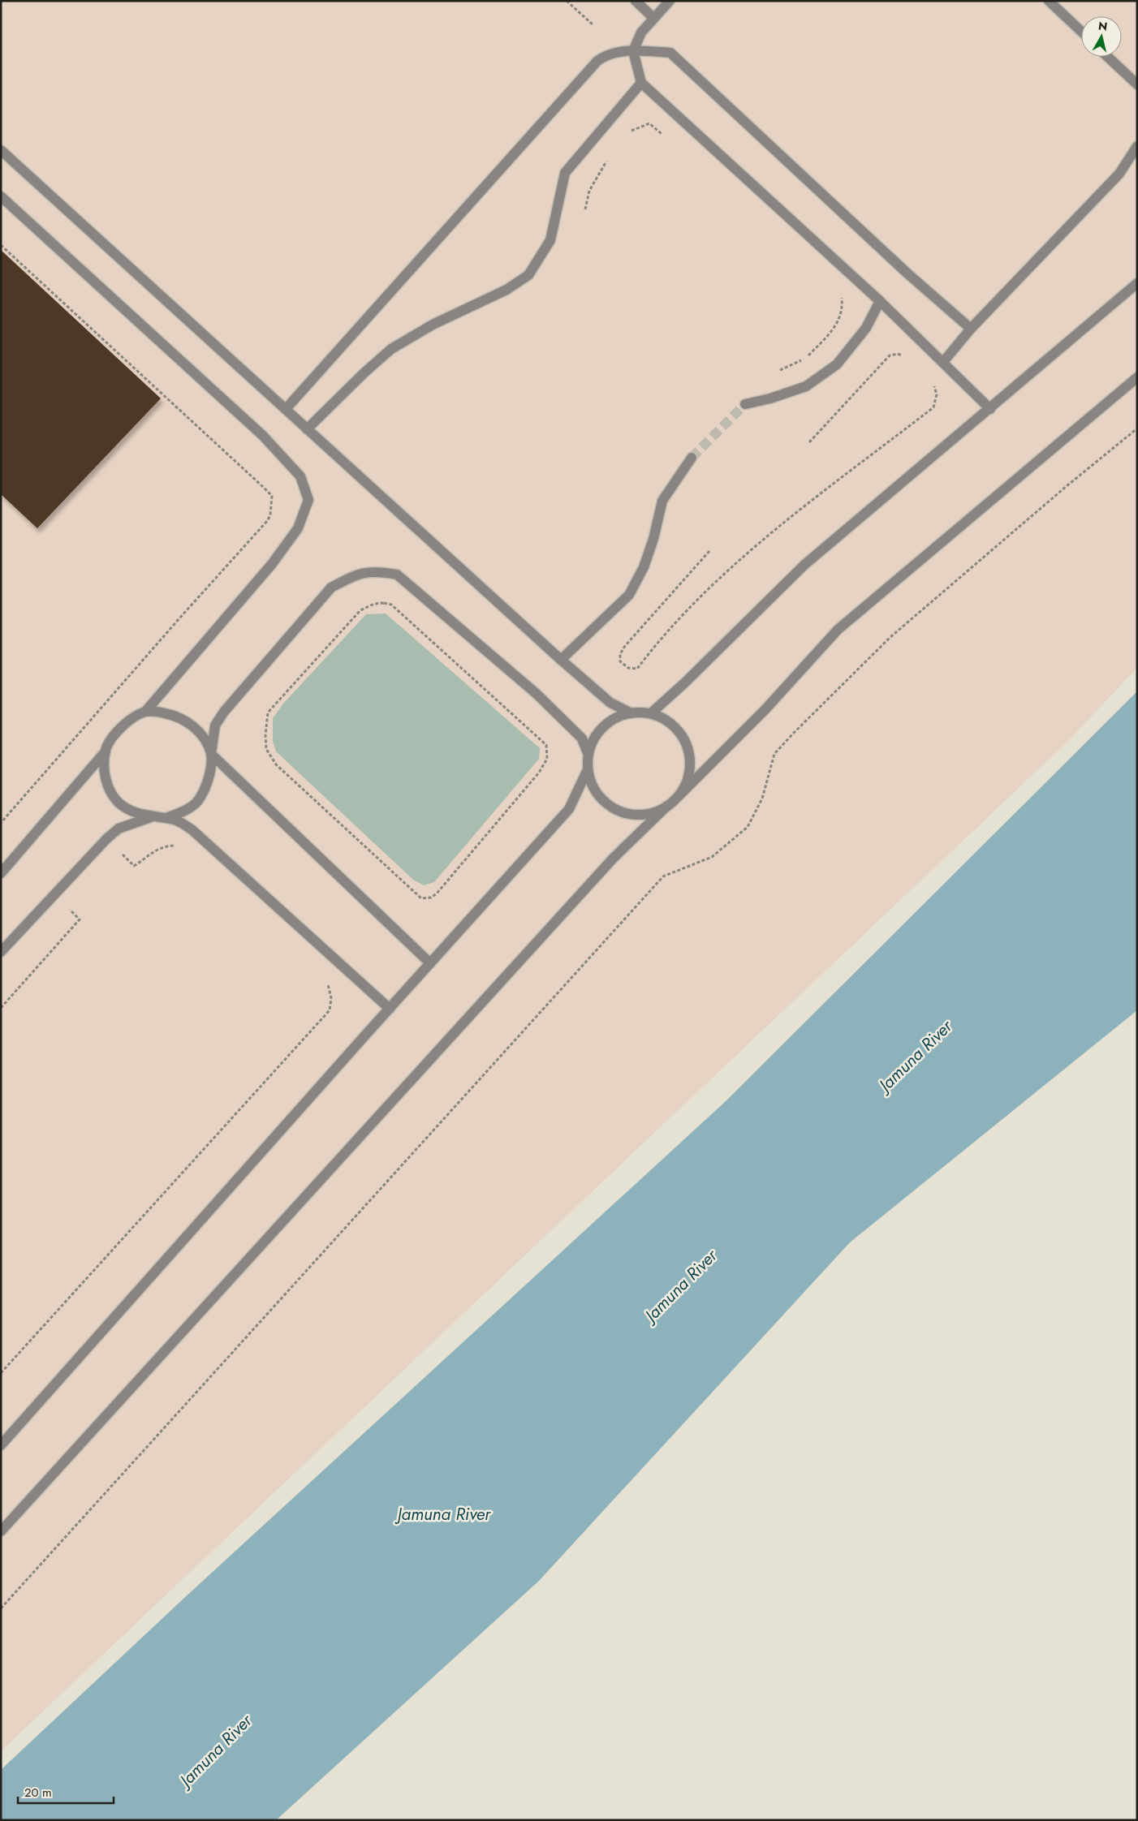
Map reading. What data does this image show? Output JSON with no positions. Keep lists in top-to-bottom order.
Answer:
{
  "water": ["Jamuna River"],
  "scale_bar": "20 m",
  "north": "top"
}
